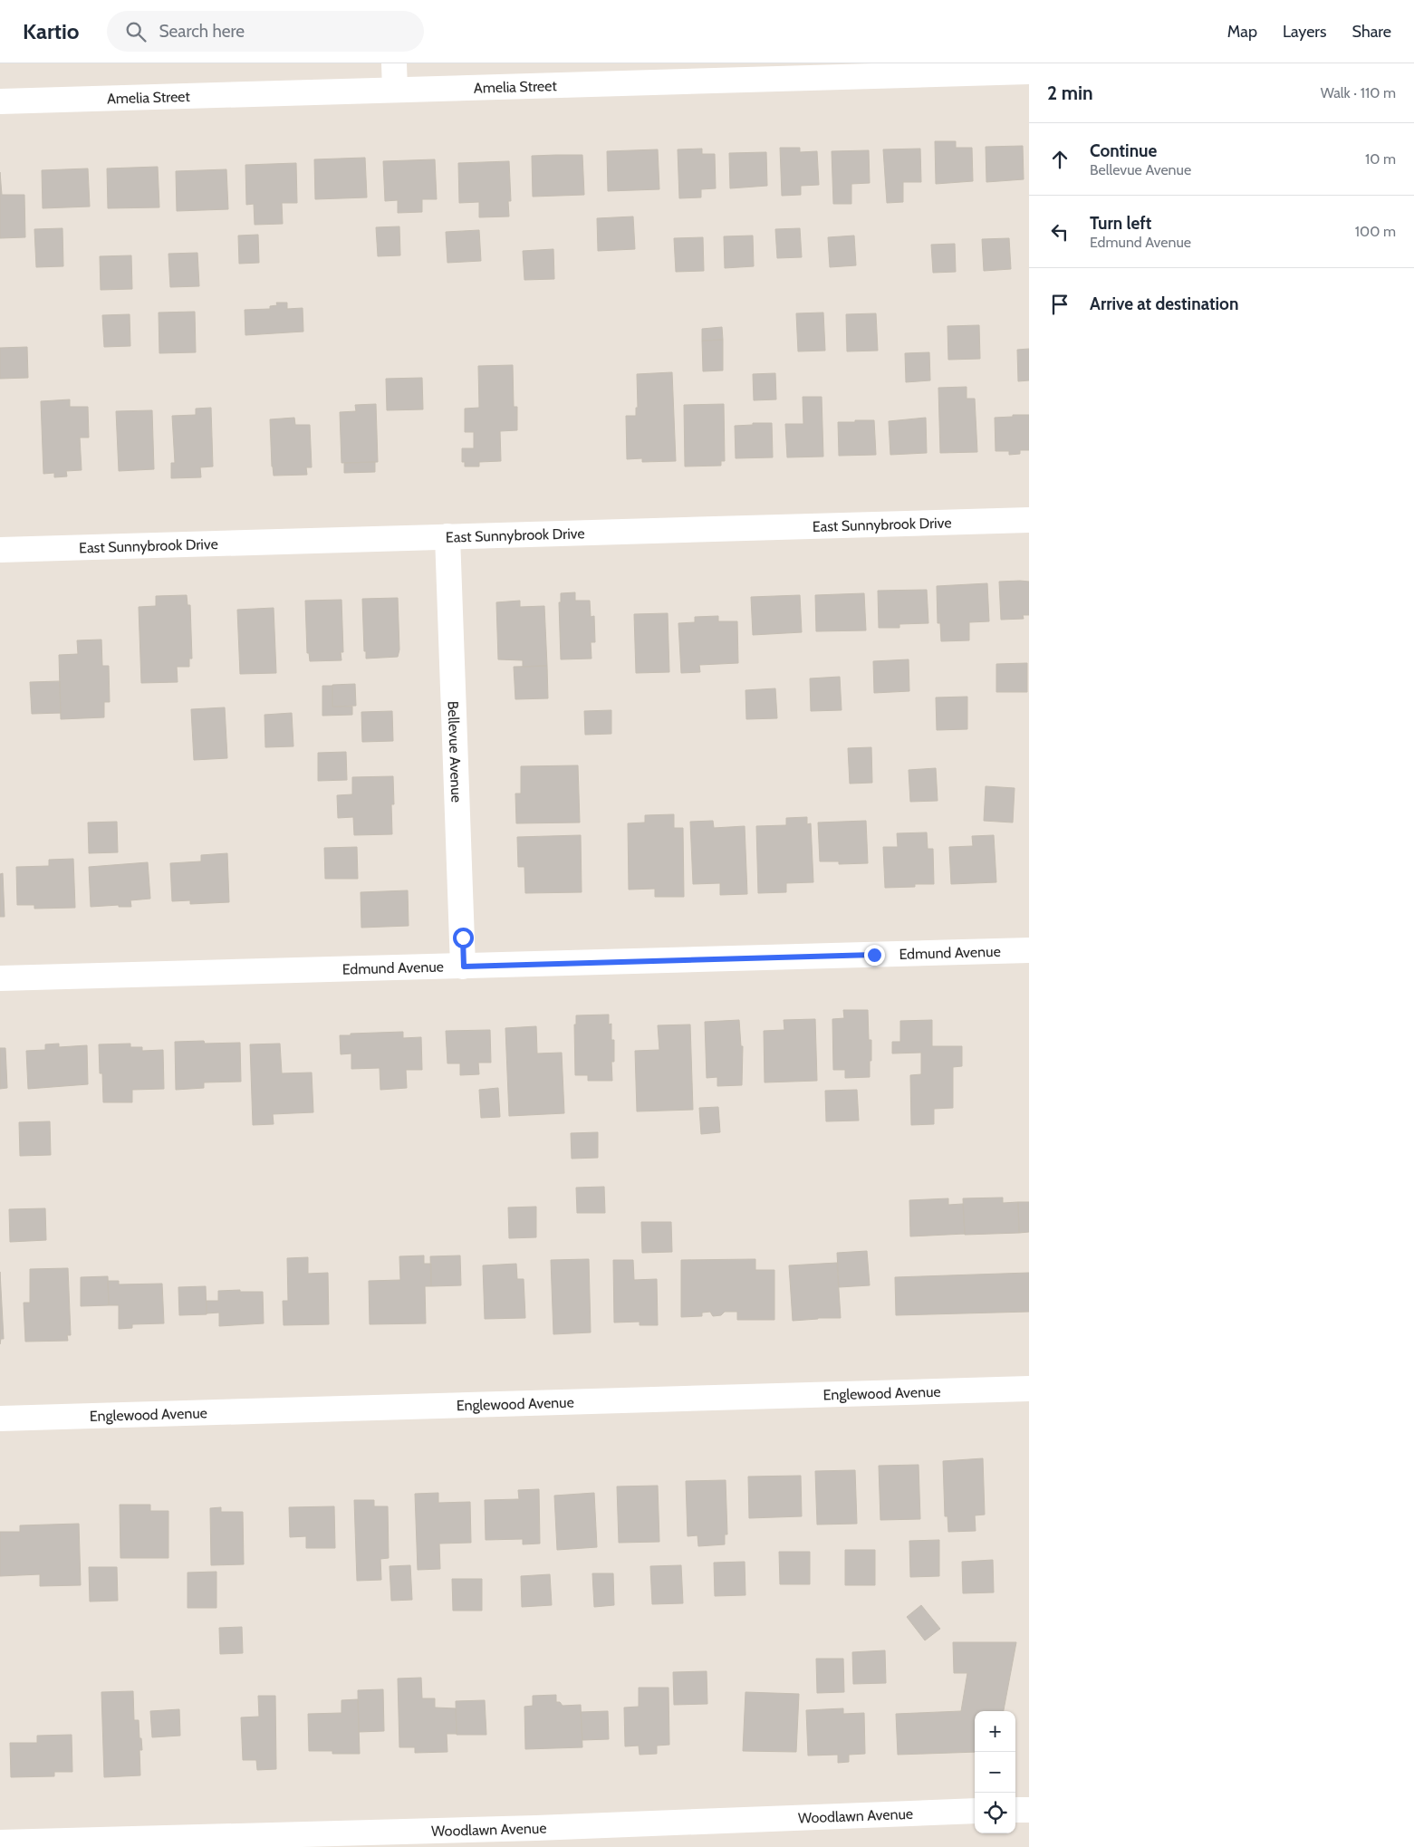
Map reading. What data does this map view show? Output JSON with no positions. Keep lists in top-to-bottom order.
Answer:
{
  "streets": {
    "street": [
      "Amelia Street",
      "East Sunnybrook Drive",
      "Bellevue Avenue",
      "Edmund Avenue",
      "Englewood Avenue",
      "Woodlawn Avenue"
    ]
  },
  "crossings": [
    ["East Sunnybrook Drive", "Bellevue Avenue"],
    ["Bellevue Avenue", "Edmund Avenue"]
  ],
  "page": {
    "header": "Kartio",
    "search": "Search here",
    "nav": ["Map", "Layers", "Share"],
    "heading": ["2 min", "Walk · 110 m"],
    "list": [
      ["Continue", "Bellevue Avenue", "10 m"],
      ["Turn left", "Edmund Avenue", "100 m"],
      "Arrive at destination"
    ],
    "map_buttons": ["+", "−"]
  }
}
